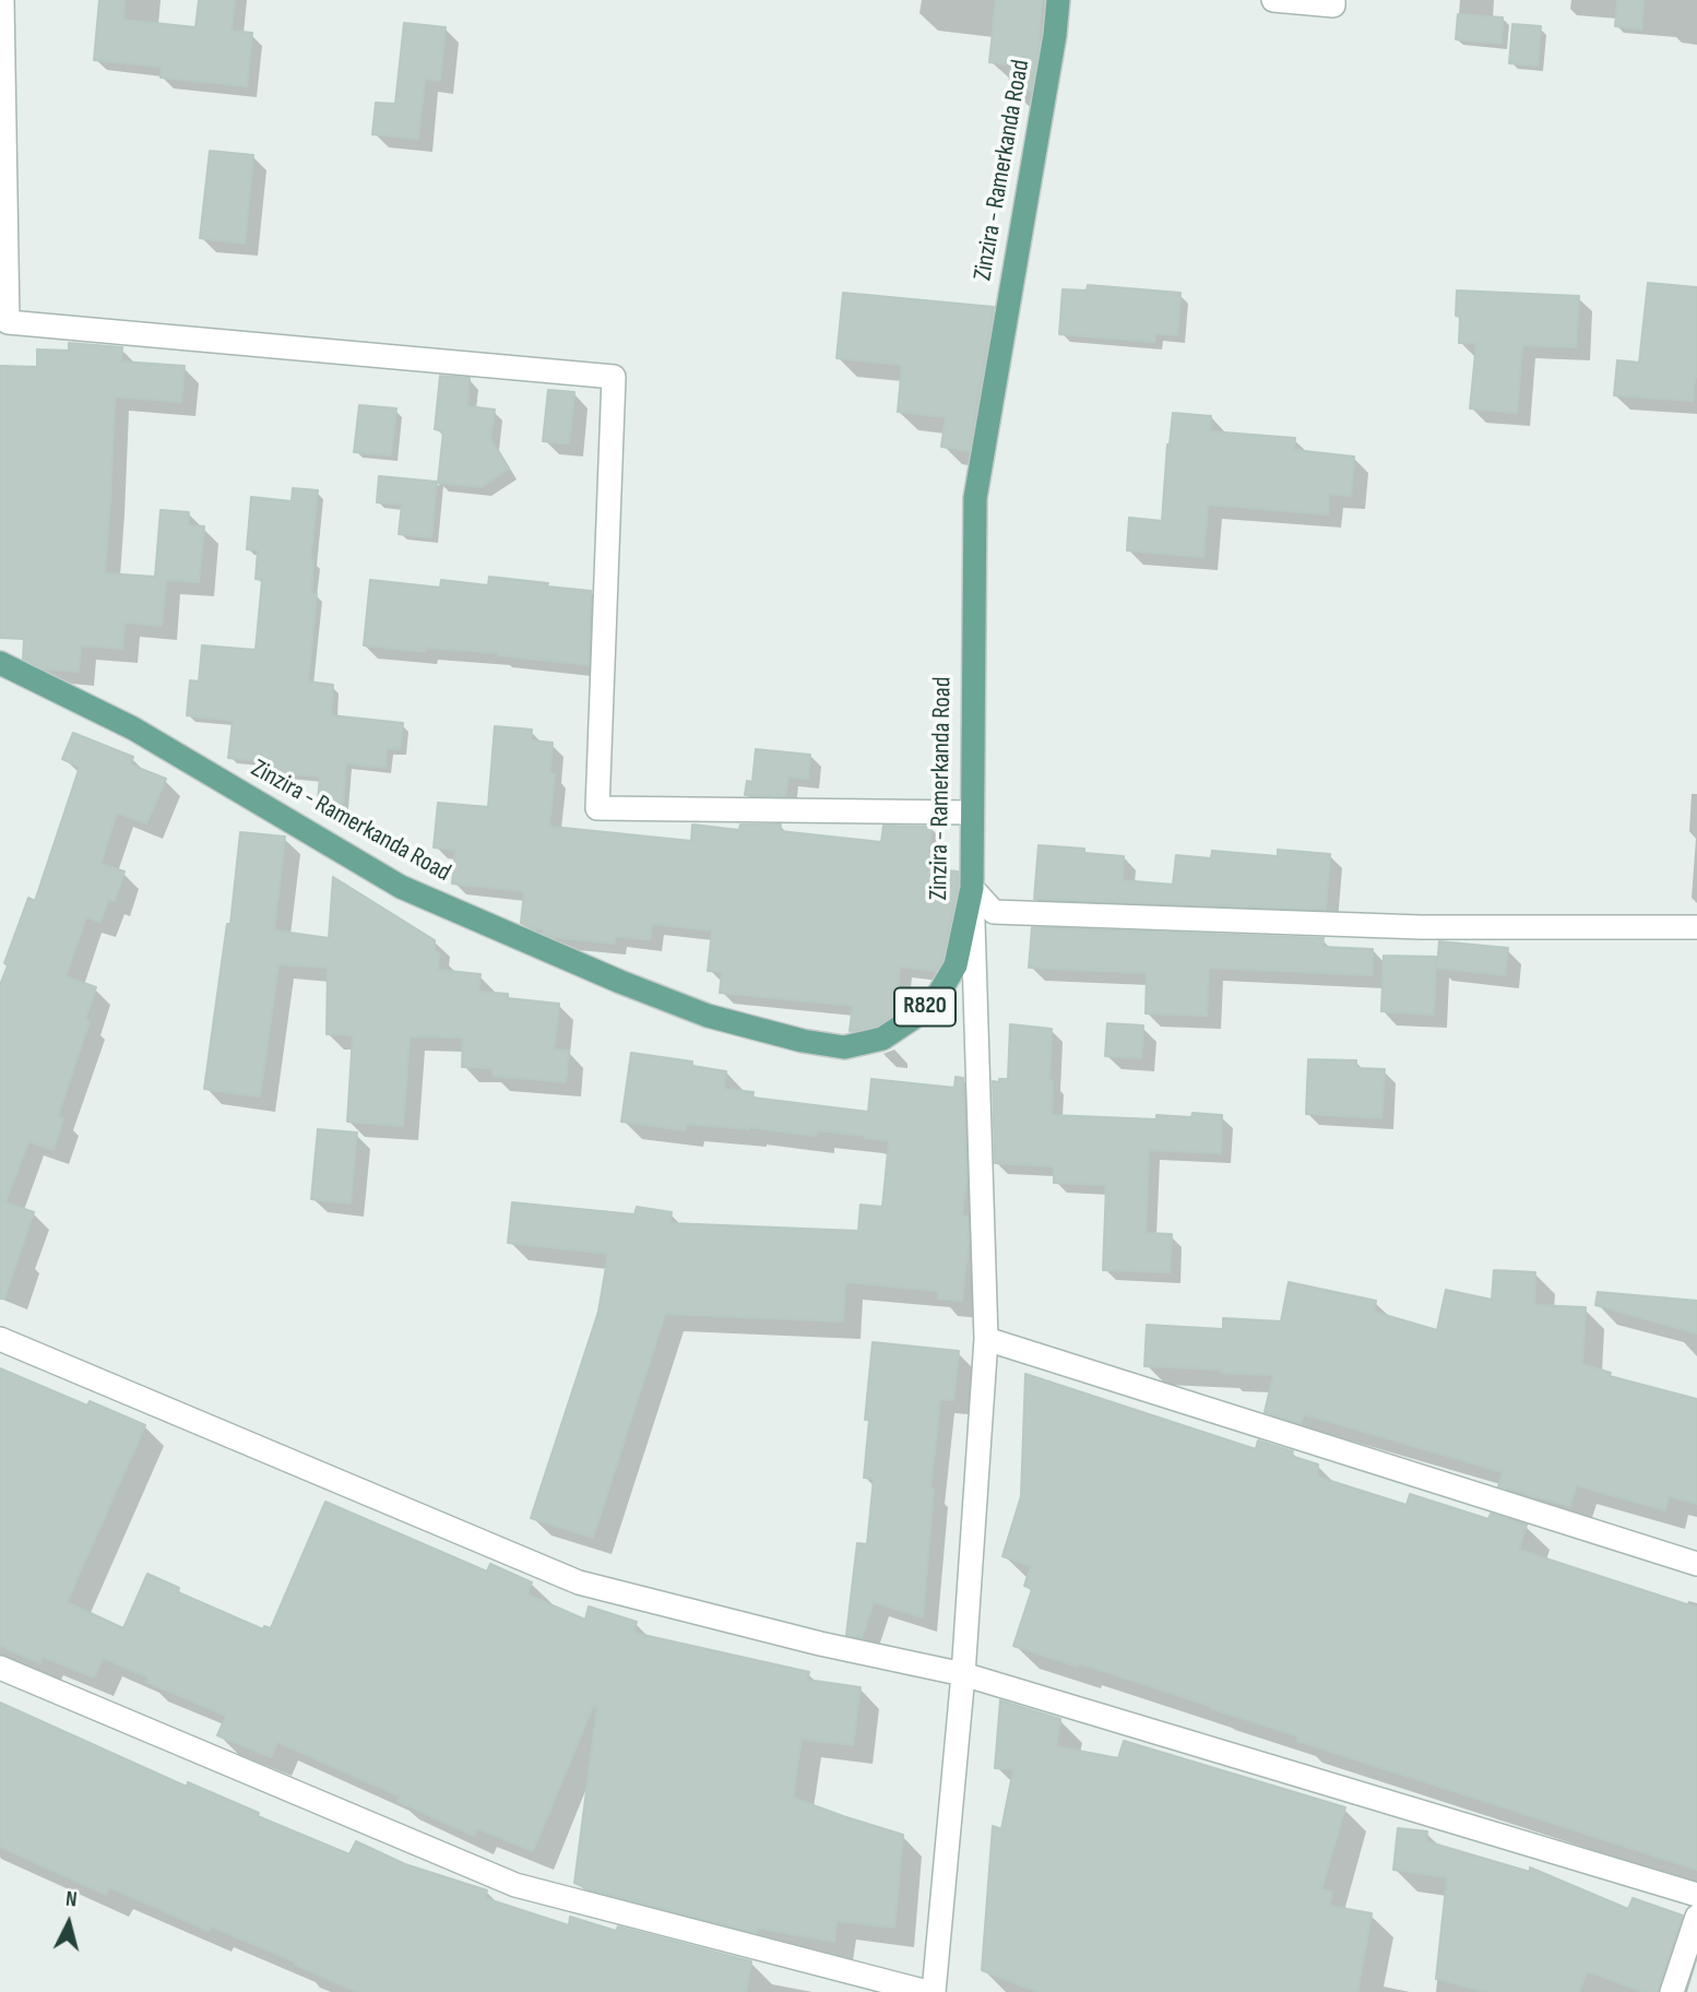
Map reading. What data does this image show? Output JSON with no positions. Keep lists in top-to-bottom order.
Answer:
{
  "streets": {
    "main road": ["Zinzira - Ramerkanda Road", "R820"]
  },
  "north": "top"
}
